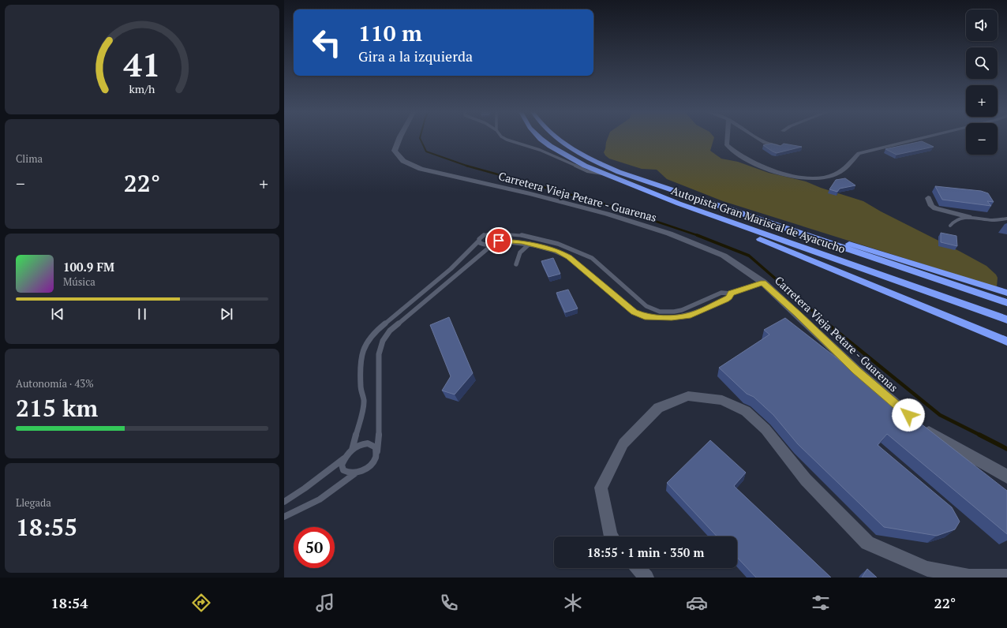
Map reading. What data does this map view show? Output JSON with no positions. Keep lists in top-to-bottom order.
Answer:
{
  "streets": {
    "highway": ["Autopista Gran Mariscal de Ayacucho"],
    "main road": ["Carretera Vieja Petare - Guarenas"]
  },
  "page": {
    "map_buttons": ["+", "−"],
    "turn": ["110 m", "Gira a la izquierda"],
    "tile": [
      "Clima",
      ["Autonomía · 43%", "215 km"],
      ["Llegada", "18:55"]
    ],
    "heat": ["−", "22°", "+"],
    "song": ["100.9 FM", "Música"],
    "limit": "50",
    "trip": "18:55 · 1 min · 350 m",
    "tabs": ["18:54", "22°"],
    "gauge": ["41", "km/h"]
  }
}
